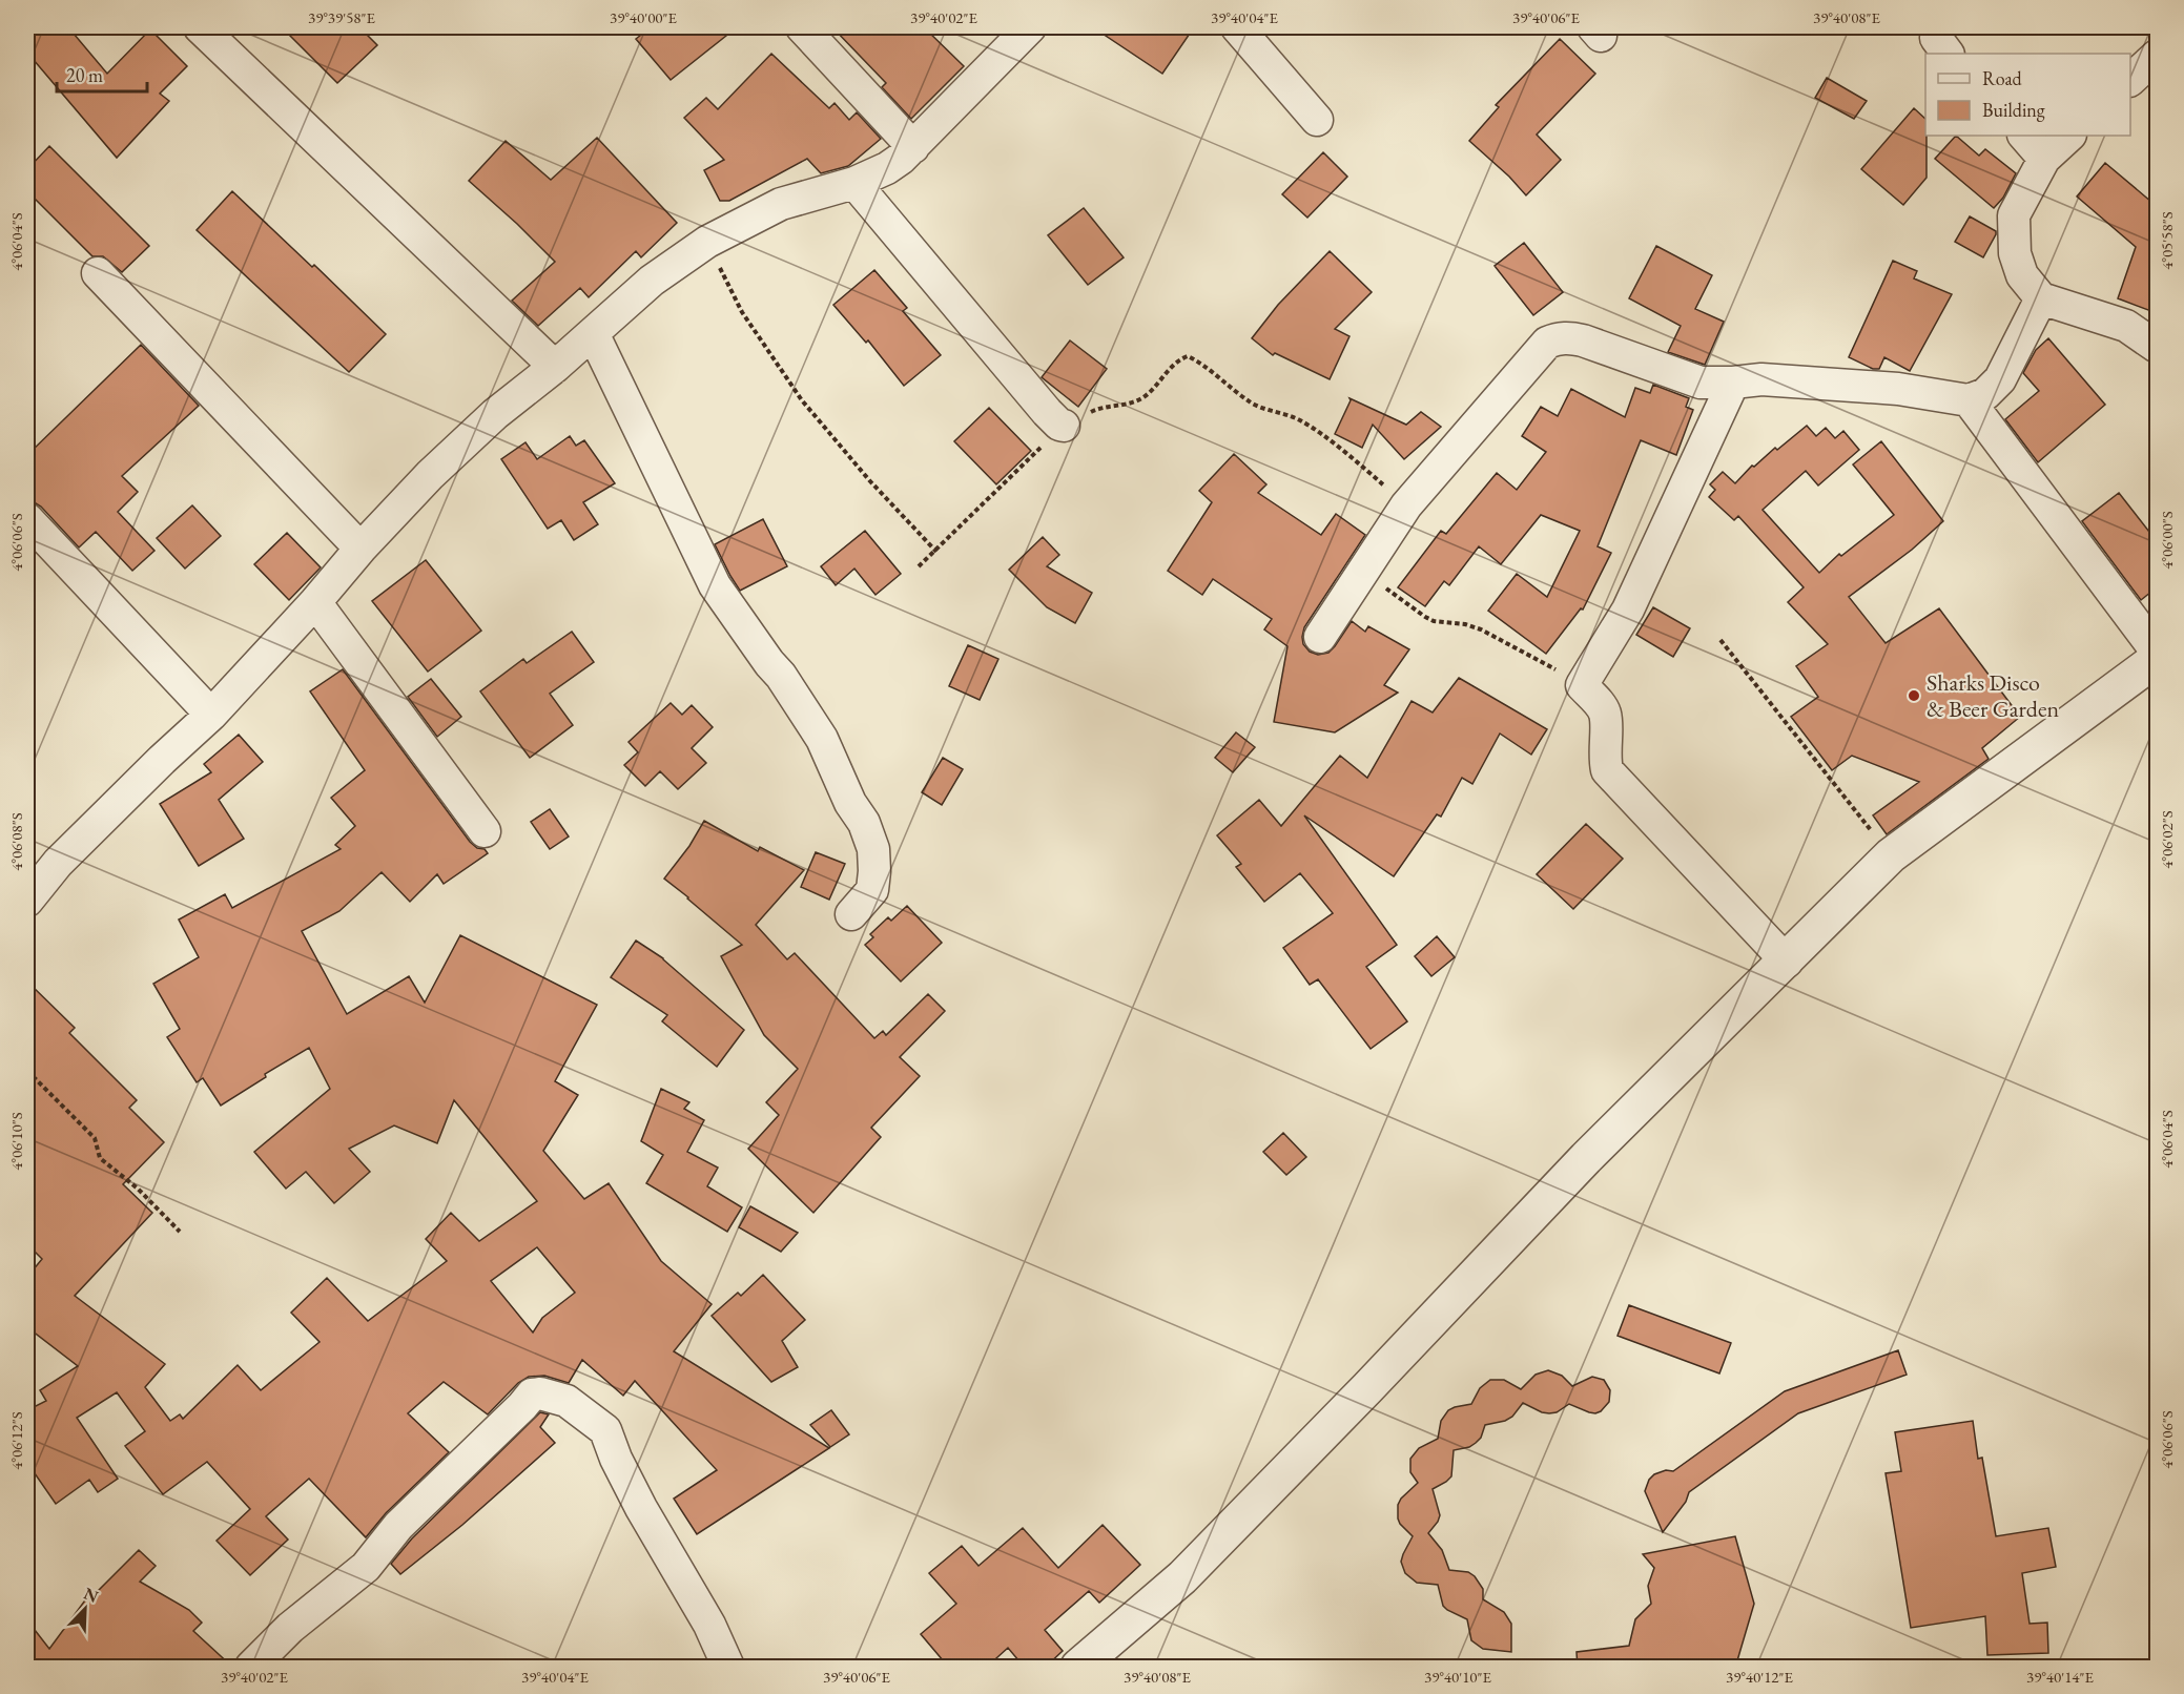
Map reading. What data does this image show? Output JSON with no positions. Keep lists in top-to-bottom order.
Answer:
{
  "places": ["Sharks Disco & Beer Garden"],
  "legend": ["Road", "Building"],
  "scale_bar": "20 m",
  "north": "top right",
  "coordinates": [
    "39°39'58\"E",
    "39°40'00\"E",
    "39°40'02\"E",
    "39°40'04\"E",
    "39°40'06\"E",
    "39°40'08\"E",
    "4°05'58\"S",
    "4°06'04\"S",
    "4°06'00\"S",
    "4°06'06\"S",
    "4°06'02\"S",
    "4°06'08\"S",
    "4°06'10\"S",
    "4°06'12\"S",
    "39°40'10\"E",
    "39°40'12\"E",
    "39°40'14\"E"
  ]
}
